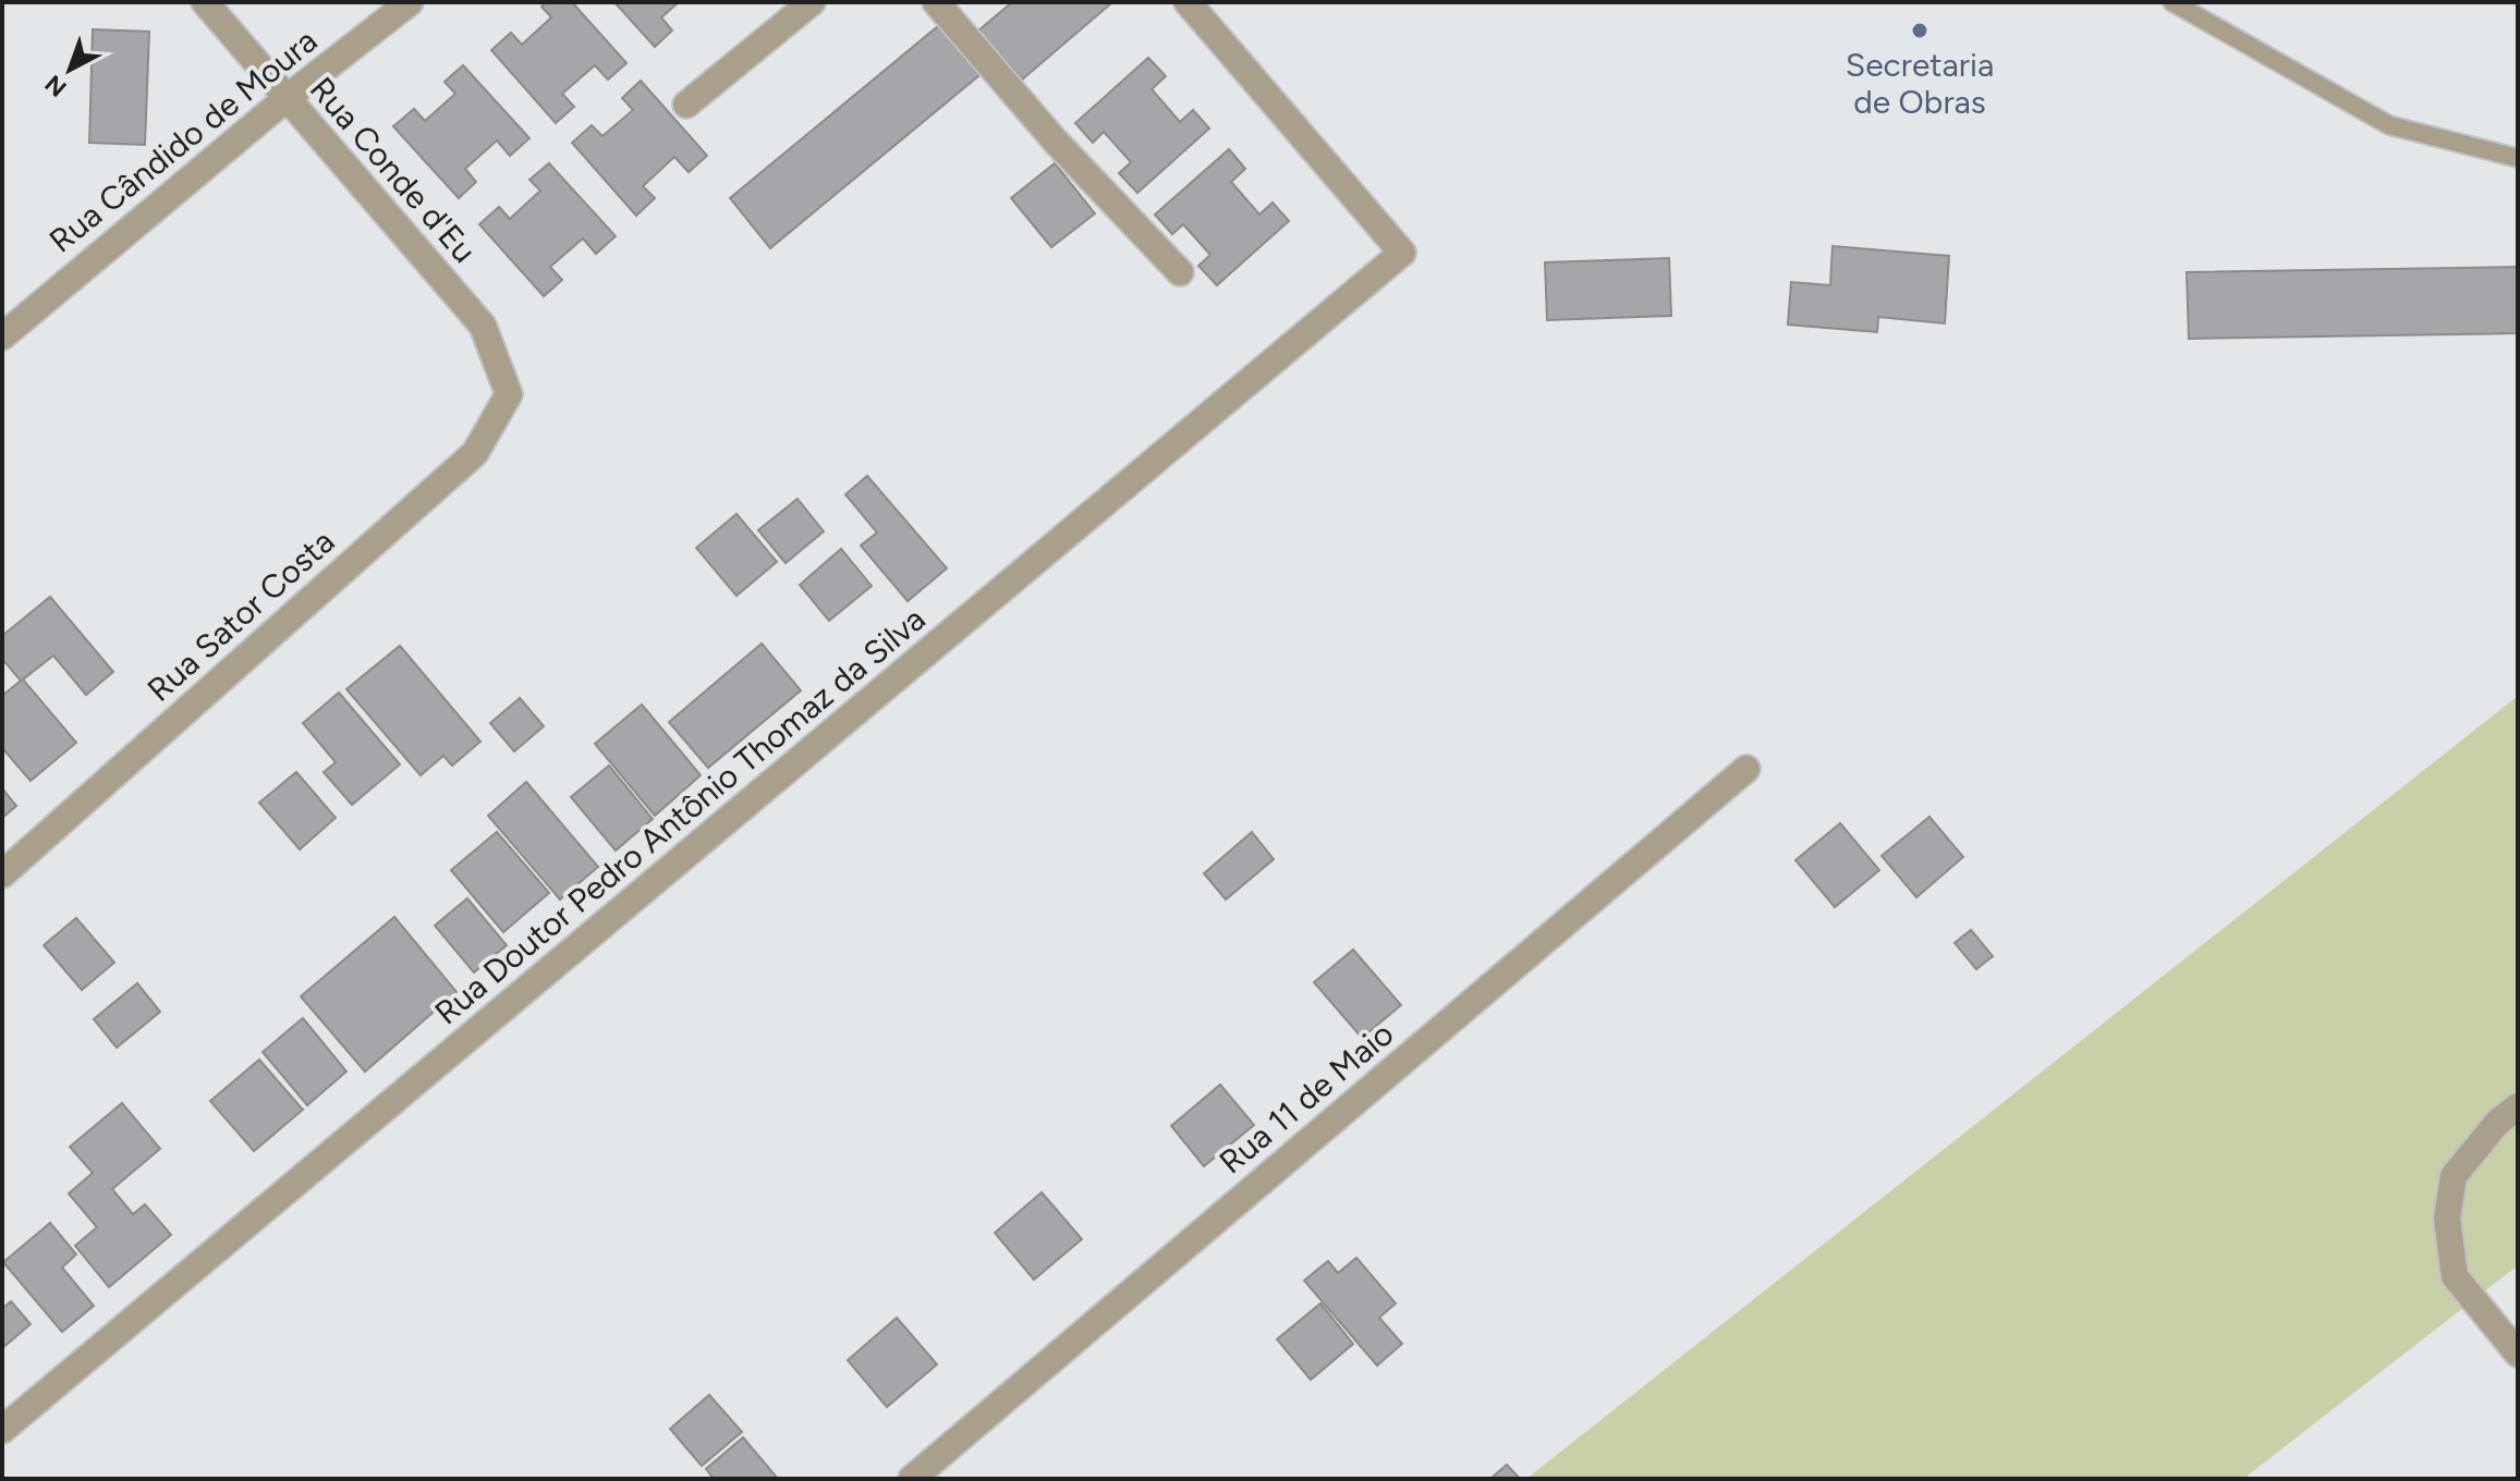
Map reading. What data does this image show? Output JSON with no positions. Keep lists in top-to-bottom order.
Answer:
{
  "streets": {
    "street": [
      "Rua Cândido de Moura",
      "Rua Conde d'Eu",
      "Rua Sator Costa",
      "Rua Doutor Pedro Antônio Thomaz da Silva",
      "Rua 11 de Maio"
    ]
  },
  "crossings": [
    ["Rua Cândido de Moura", "Rua Conde d'Eu"],
    ["Rua Conde d'Eu", "Rua Sator Costa"]
  ],
  "places": ["Secretaria de Obras"],
  "north": "bottom left"
}
